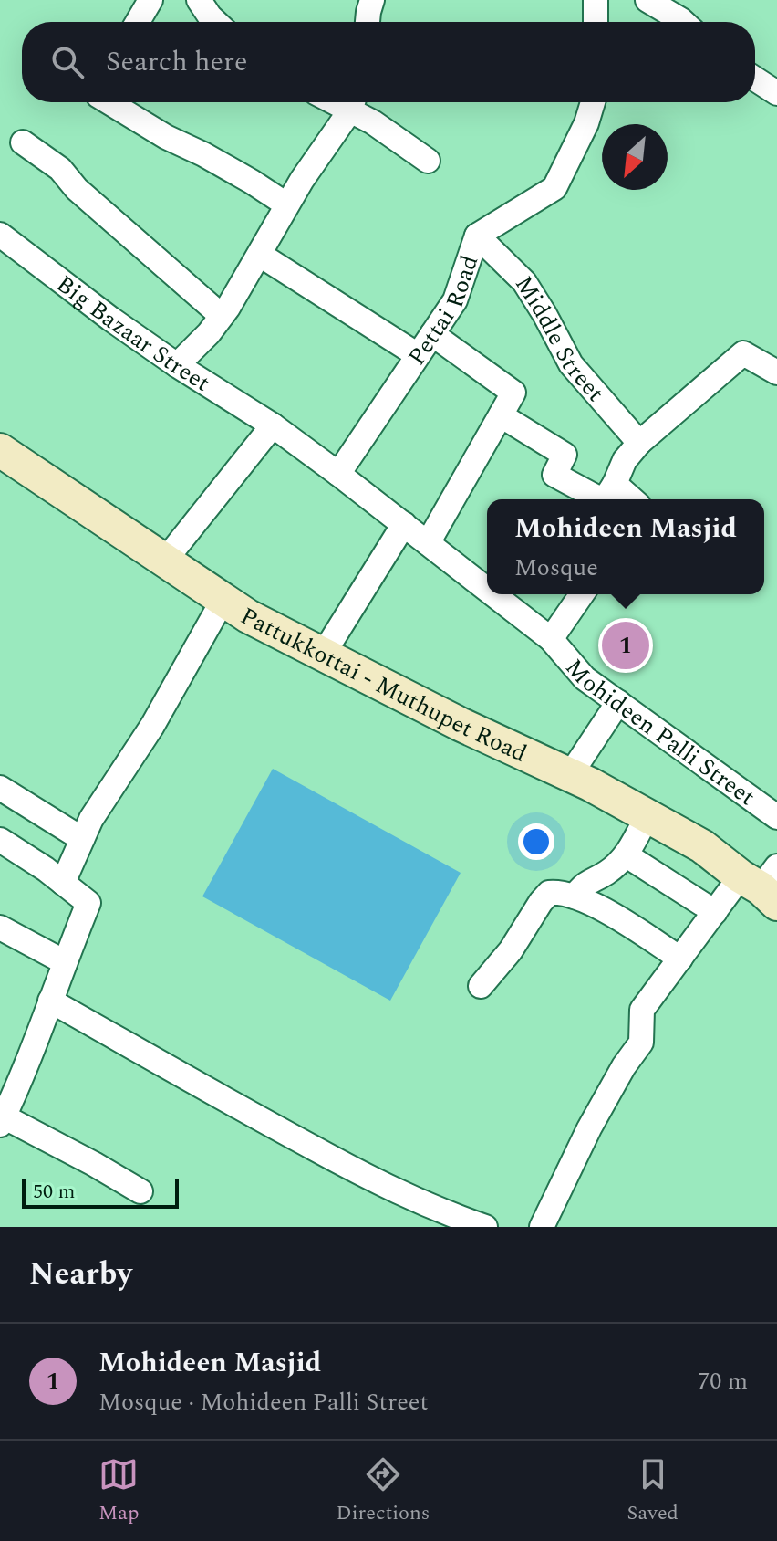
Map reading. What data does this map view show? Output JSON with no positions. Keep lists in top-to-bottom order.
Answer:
{
  "streets": {
    "main road": ["Pattukkottai - Muthupet Road"],
    "street": [
      "Pettai Road",
      "Big Bazaar Street",
      "Middle Street",
      "Mohideen Palli Street"
    ]
  },
  "crossings": [
    ["Pettai Road", "Middle Street"],
    ["Pettai Road", "Mohideen Palli Street"]
  ],
  "scale_bar": "50 m",
  "north": "bottom left",
  "page": {
    "search": "Search here",
    "popup": ["Mohideen Masjid", "Mosque"],
    "pins": "1",
    "scale": "50 m",
    "heading": "Nearby",
    "list": [
      {
        "mark": "1",
        "name": "Mohideen Masjid",
        "note": "Mosque · Mohideen Palli Street",
        "value": "70 m"
      }
    ],
    "nav": ["Map", "Directions", "Saved"]
  }
}
